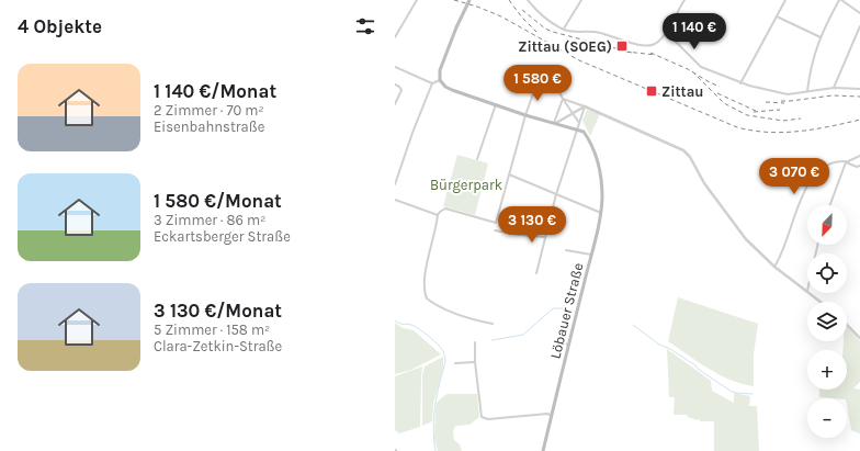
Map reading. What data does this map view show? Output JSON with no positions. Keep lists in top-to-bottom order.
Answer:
{
  "streets": {
    "main road": ["Löbauer Straße"]
  },
  "parks": ["Bürgerpark"],
  "places": {
    "transit": ["Zittau (SOEG)", "Zittau"]
  },
  "north": "bottom left",
  "page": {
    "heading": "4 Objekte",
    "price": [
      "1 140 €",
      "1 580 €",
      "3 070 €",
      "3 130 €"
    ],
    "list": [
      {
        "name": "1 140 €/Monat",
        "note": "2 Zimmer · 70 m² · Eisenbahnstraße"
      },
      {
        "name": "1 580 €/Monat",
        "note": "3 Zimmer · 86 m² · Eckartsberger Straße"
      },
      {
        "name": "3 130 €/Monat",
        "note": "5 Zimmer · 158 m² · Clara-Zetkin-Straße"
      }
    ],
    "map_buttons": ["+", "−"]
  }
}
